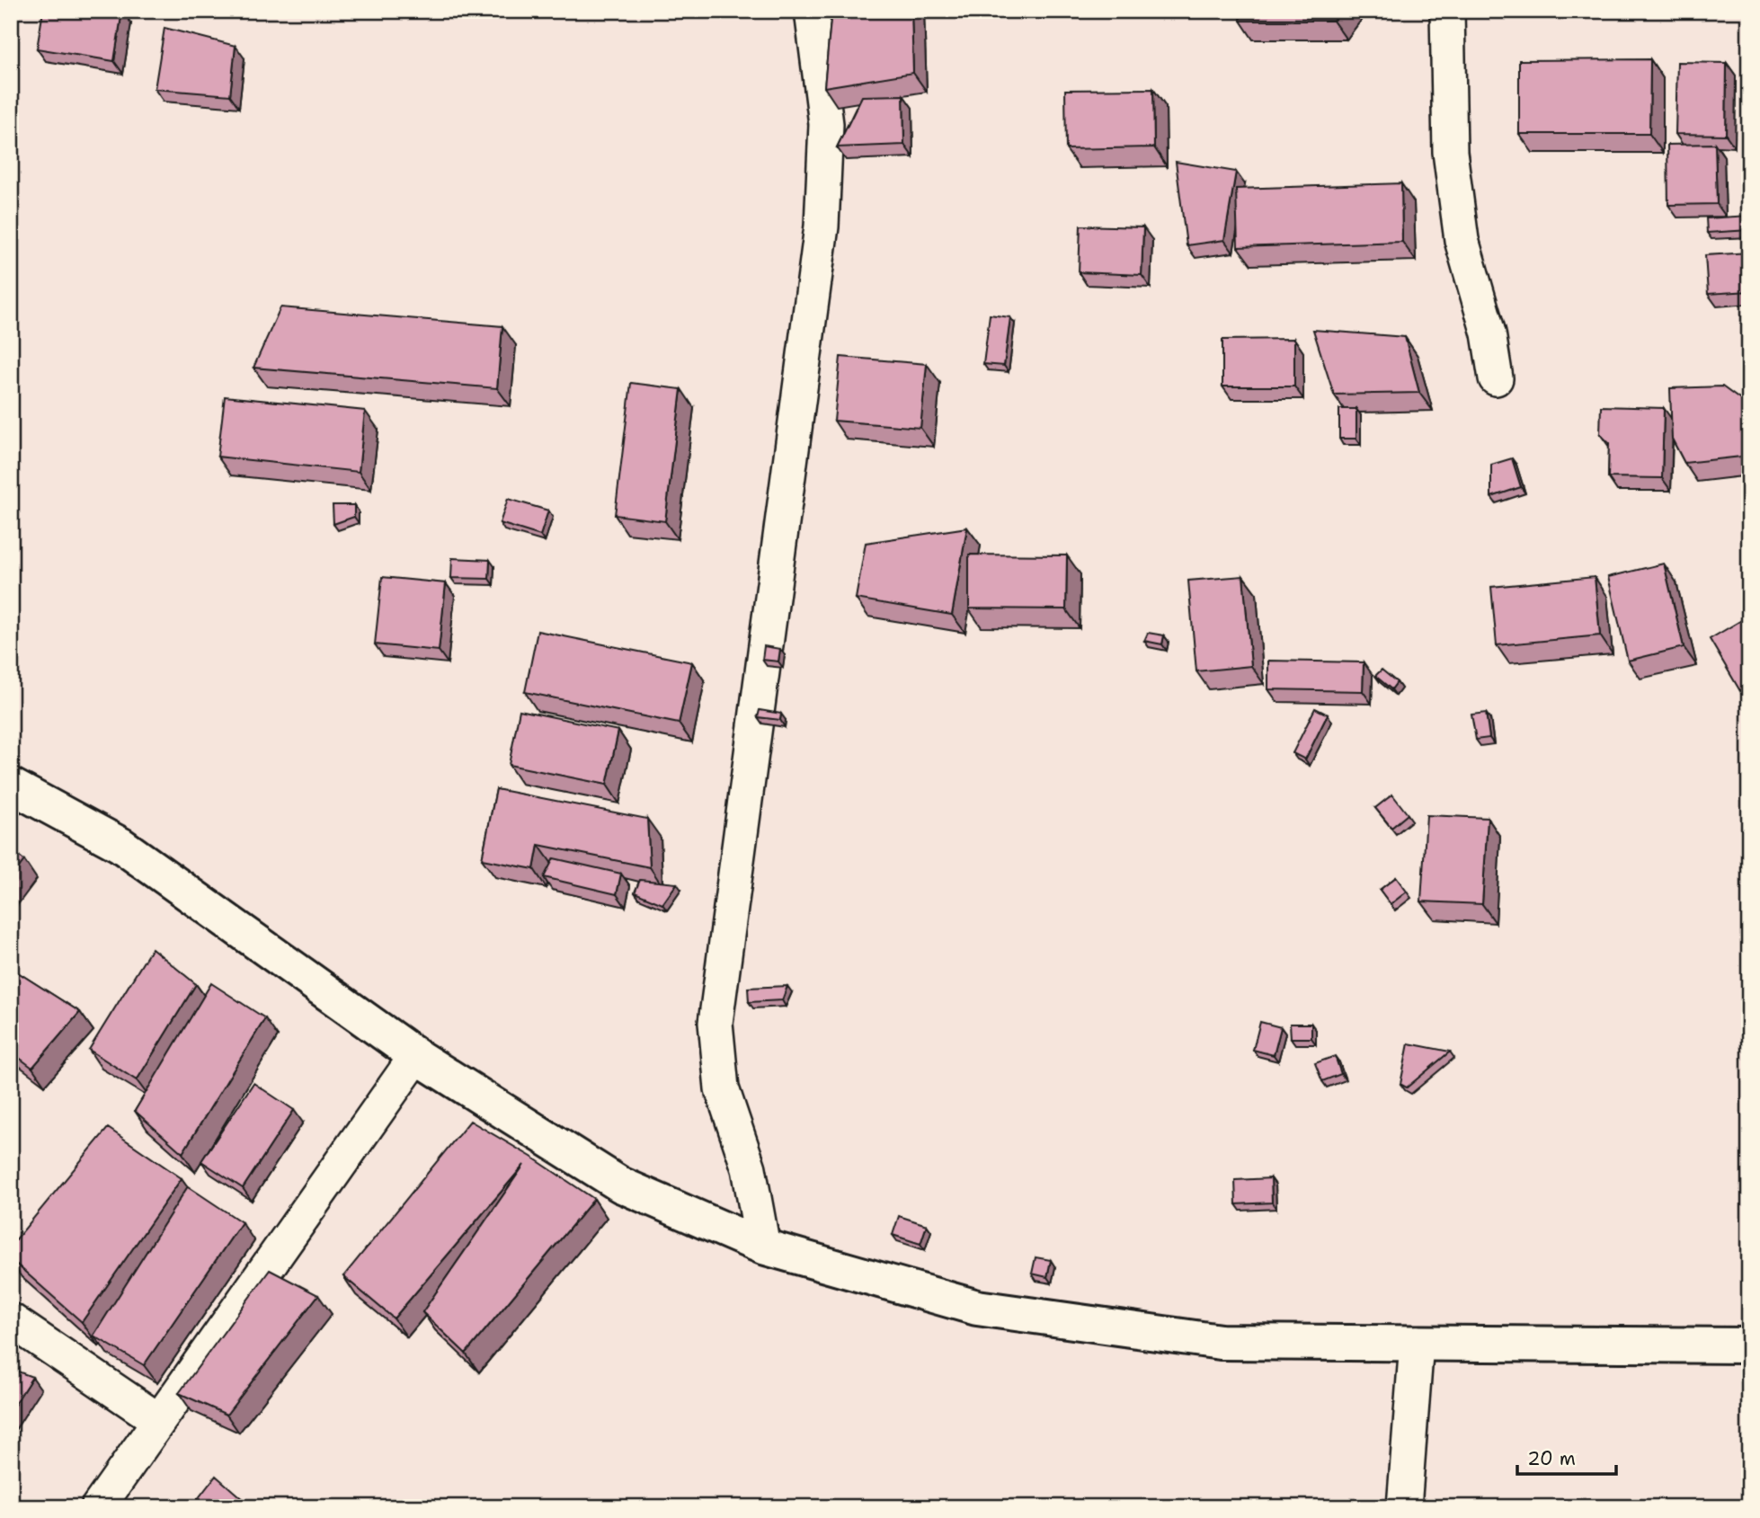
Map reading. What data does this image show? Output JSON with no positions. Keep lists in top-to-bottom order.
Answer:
{
  "scale_bar": "20 m"
}
